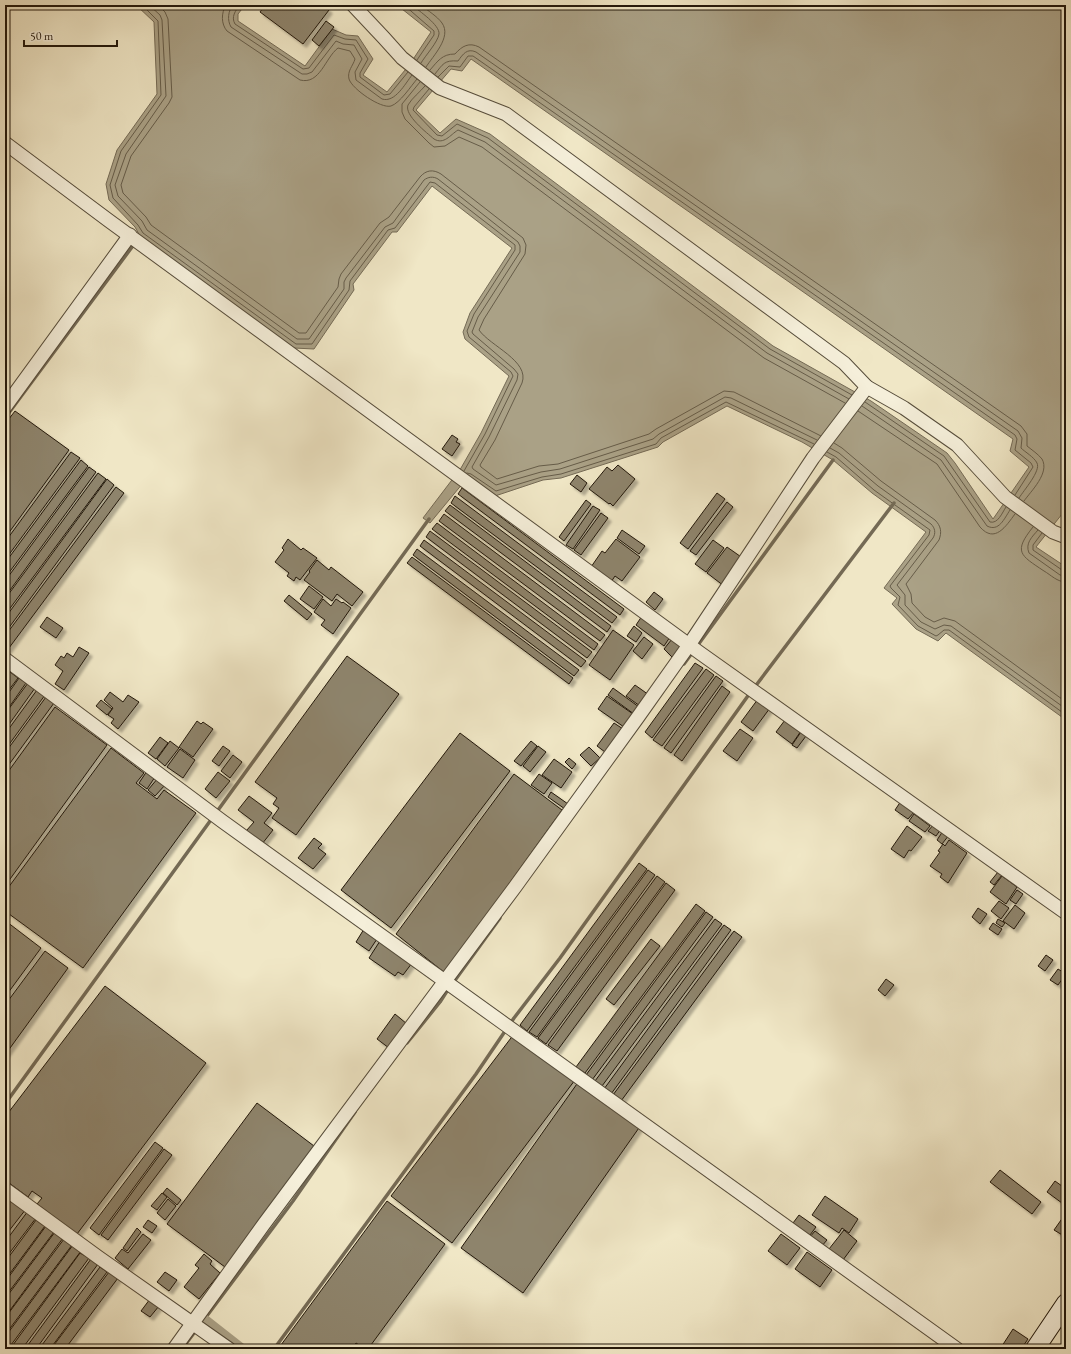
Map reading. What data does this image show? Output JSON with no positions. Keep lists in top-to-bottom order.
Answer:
{
  "scale_bar": "50 m"
}
